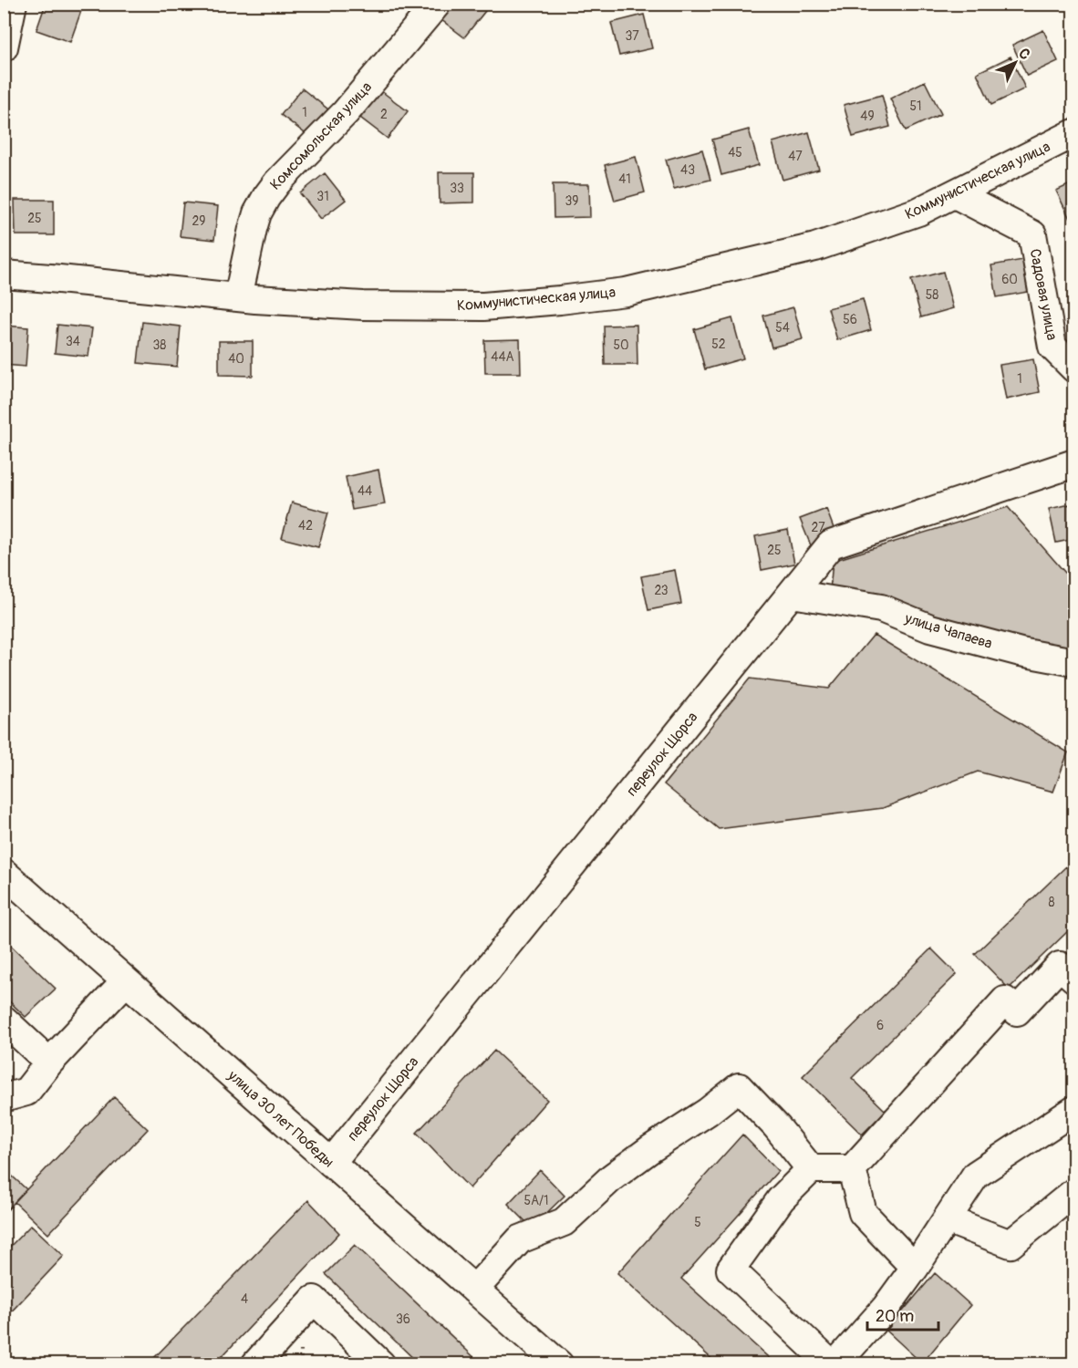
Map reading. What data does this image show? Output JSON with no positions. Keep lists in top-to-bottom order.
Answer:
{
  "streets": {
    "street": [
      "Комсомольская улица",
      "Коммунистическая улица",
      "Садовая улица",
      "улица Чапаева",
      "переулок Щорса",
      "улица 30 лет Победы"
    ]
  },
  "crossings": [
    ["Комсомольская улица", "Коммунистическая улица"],
    ["Коммунистическая улица", "Садовая улица"],
    ["улица Чапаева", "переулок Щорса"],
    ["переулок Щорса", "улица 30 лет Победы"]
  ],
  "house_numbers": [
    "37",
    "51",
    "1",
    "2",
    "49",
    "45",
    "47",
    "43",
    "41",
    "33",
    "31",
    "39",
    "25",
    "29",
    "60",
    "58",
    "56",
    "54",
    "34",
    "52",
    "38",
    "50",
    "44А",
    "40",
    "1",
    "44",
    "42",
    "27",
    "25",
    "23",
    "8",
    "6",
    "5А/1",
    "5",
    "4",
    "36"
  ],
  "scale_bar": "20 m",
  "north": "top right"
}
